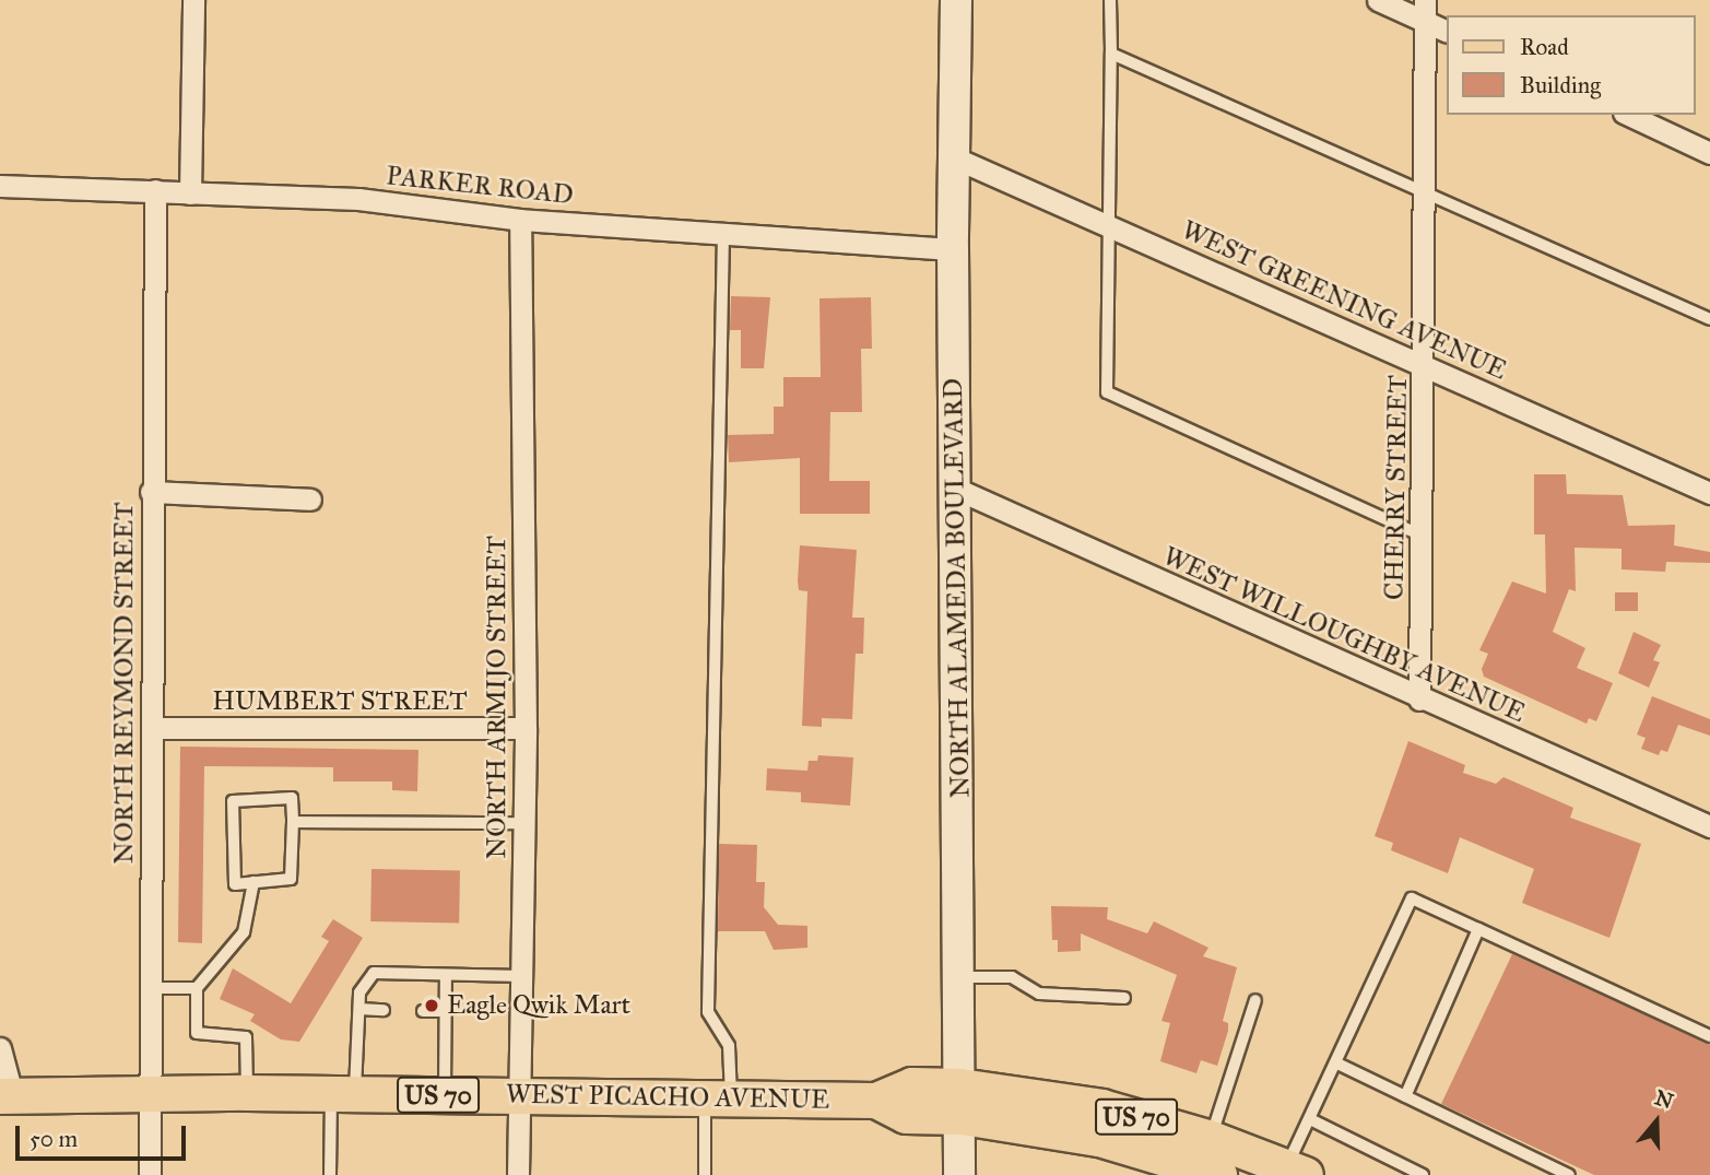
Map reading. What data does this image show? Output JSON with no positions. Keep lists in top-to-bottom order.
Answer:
{
  "streets": {
    "main road": ["US 70", "WEST PICACHO AVENUE"],
    "street": [
      "PARKER ROAD",
      "WEST GREENING AVENUE",
      "CHERRY STREET",
      "NORTH ALAMEDA BOULEVARD",
      "WEST WILLOUGHBY AVENUE",
      "NORTH REYMOND STREET",
      "NORTH ARMIJO STREET",
      "HUMBERT STREET"
    ]
  },
  "crossings": [
    ["PARKER ROAD", "NORTH ALAMEDA BOULEVARD"],
    ["PARKER ROAD", "NORTH REYMOND STREET"],
    ["PARKER ROAD", "NORTH ARMIJO STREET"],
    ["WEST GREENING AVENUE", "CHERRY STREET"],
    ["WEST GREENING AVENUE", "NORTH ALAMEDA BOULEVARD"],
    ["CHERRY STREET", "WEST WILLOUGHBY AVENUE"],
    ["NORTH ALAMEDA BOULEVARD", "WEST WILLOUGHBY AVENUE"],
    ["NORTH ALAMEDA BOULEVARD", "WEST PICACHO AVENUE"],
    ["NORTH REYMOND STREET", "HUMBERT STREET"],
    ["NORTH REYMOND STREET", "WEST PICACHO AVENUE"],
    ["NORTH ARMIJO STREET", "HUMBERT STREET"],
    ["NORTH ARMIJO STREET", "WEST PICACHO AVENUE"]
  ],
  "places": ["Eagle Qwik Mart"],
  "legend": ["Road", "Building"],
  "scale_bar": "50 m",
  "north": "top"
}
